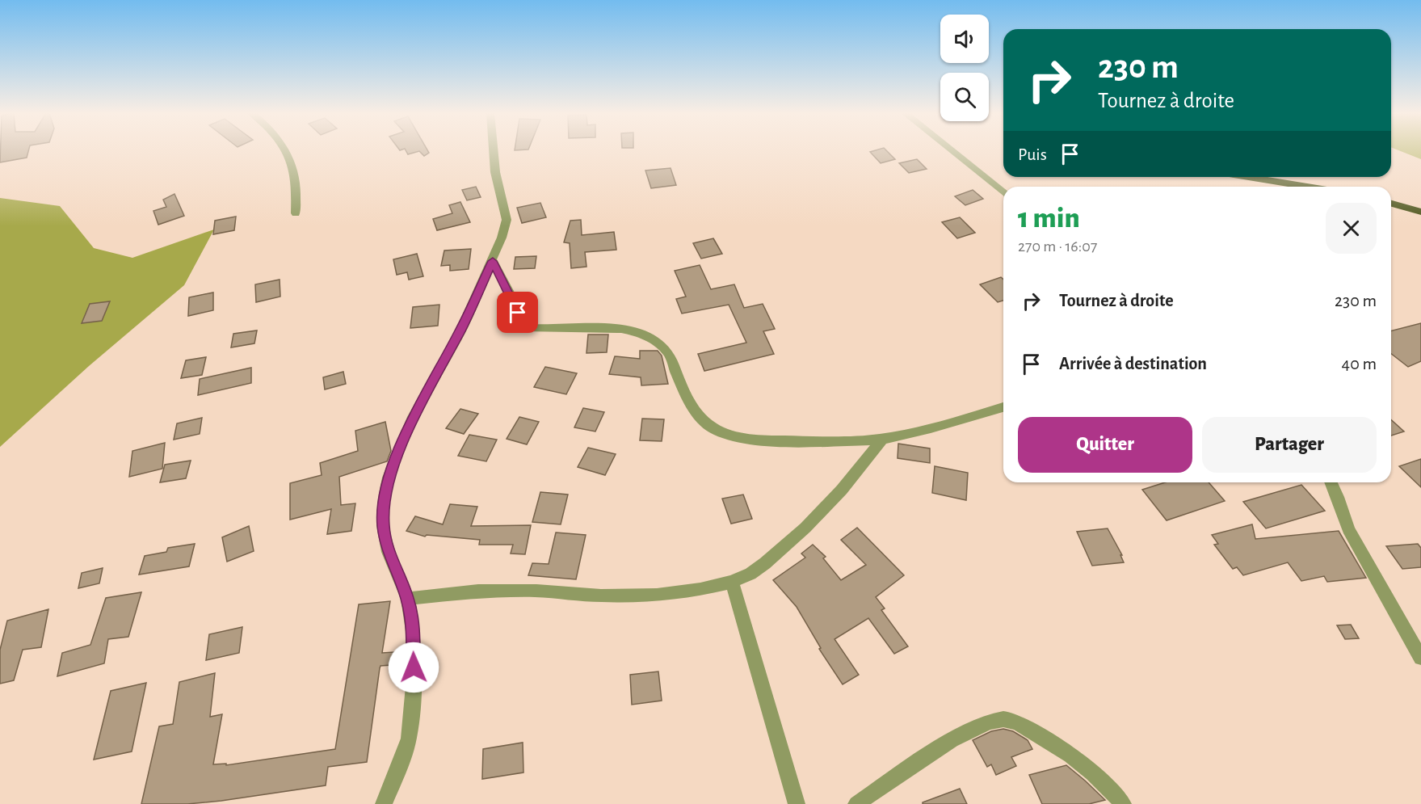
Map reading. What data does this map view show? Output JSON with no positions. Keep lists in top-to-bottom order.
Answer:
{
  "page": {
    "turn": ["230 m", "Tournez à droite"],
    "then": "Puis",
    "heading": ["1 min", "270 m · 16:07"],
    "list": [
      {
        "name": "Tournez à droite",
        "value": "230 m"
      },
      {
        "name": "Arrivée à destination",
        "value": "40 m"
      }
    ],
    "buttons": ["Quitter", "Partager"]
  }
}
